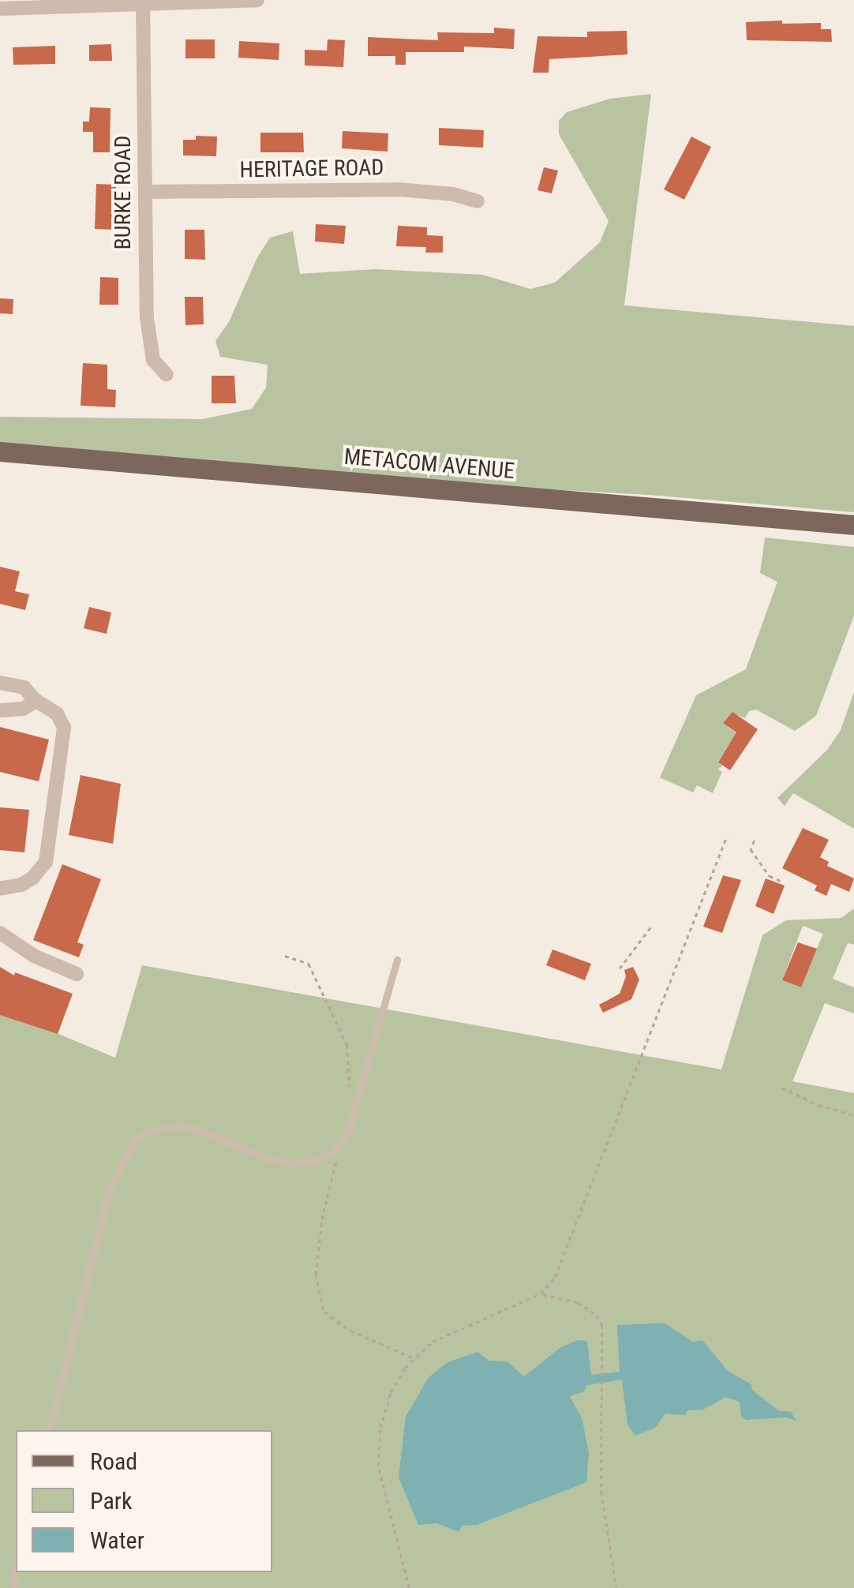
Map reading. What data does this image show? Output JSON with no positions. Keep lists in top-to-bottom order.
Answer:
{
  "streets": {
    "main road": ["METACOM AVENUE"],
    "street": ["HERITAGE ROAD", "BURKE ROAD"]
  },
  "crossings": [
    ["HERITAGE ROAD", "BURKE ROAD"]
  ],
  "legend": ["Road", "Park", "Water"]
}
